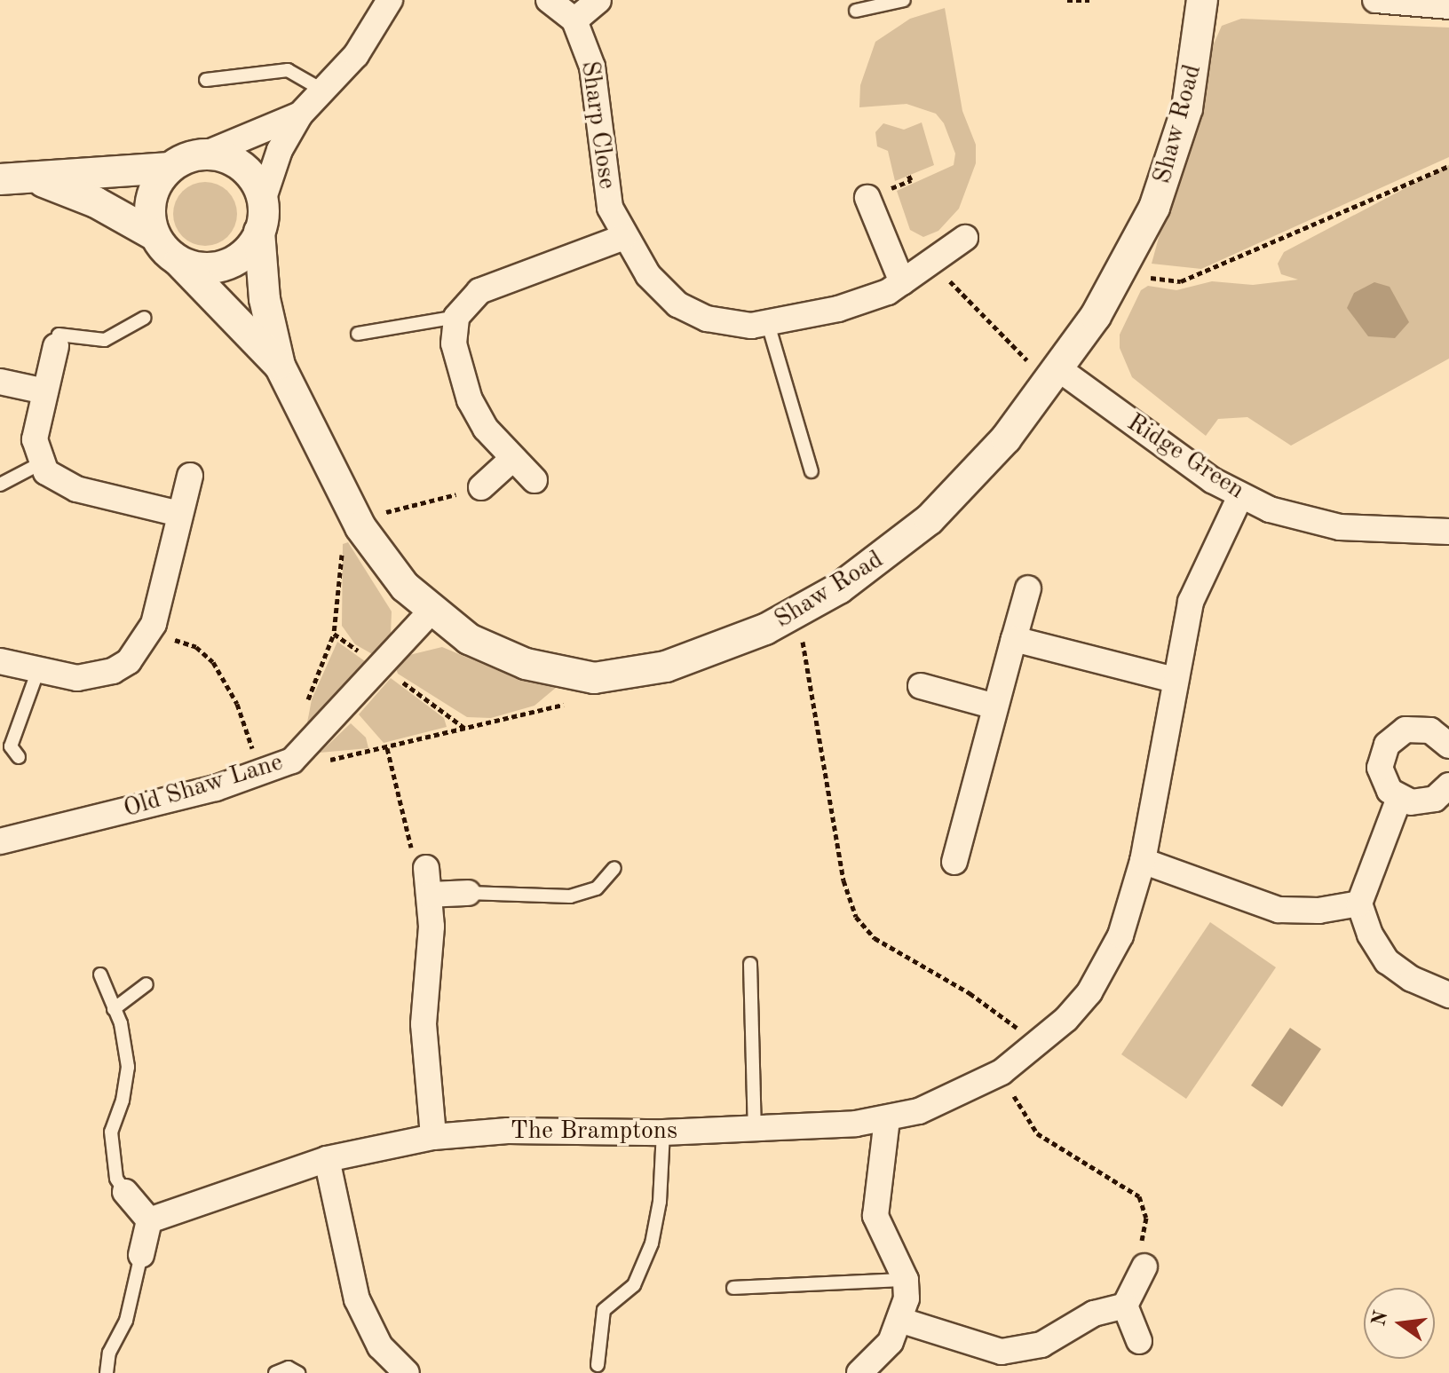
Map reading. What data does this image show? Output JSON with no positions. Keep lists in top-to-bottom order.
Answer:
{
  "streets": {
    "street": [
      "Shaw Road",
      "Sharp Close",
      "Ridge Green",
      "Old Shaw Lane",
      "The Bramptons"
    ]
  },
  "crossings": [
    ["Shaw Road", "Ridge Green"],
    ["Shaw Road", "Old Shaw Lane"],
    ["Ridge Green", "The Bramptons"]
  ],
  "north": "left"
}
